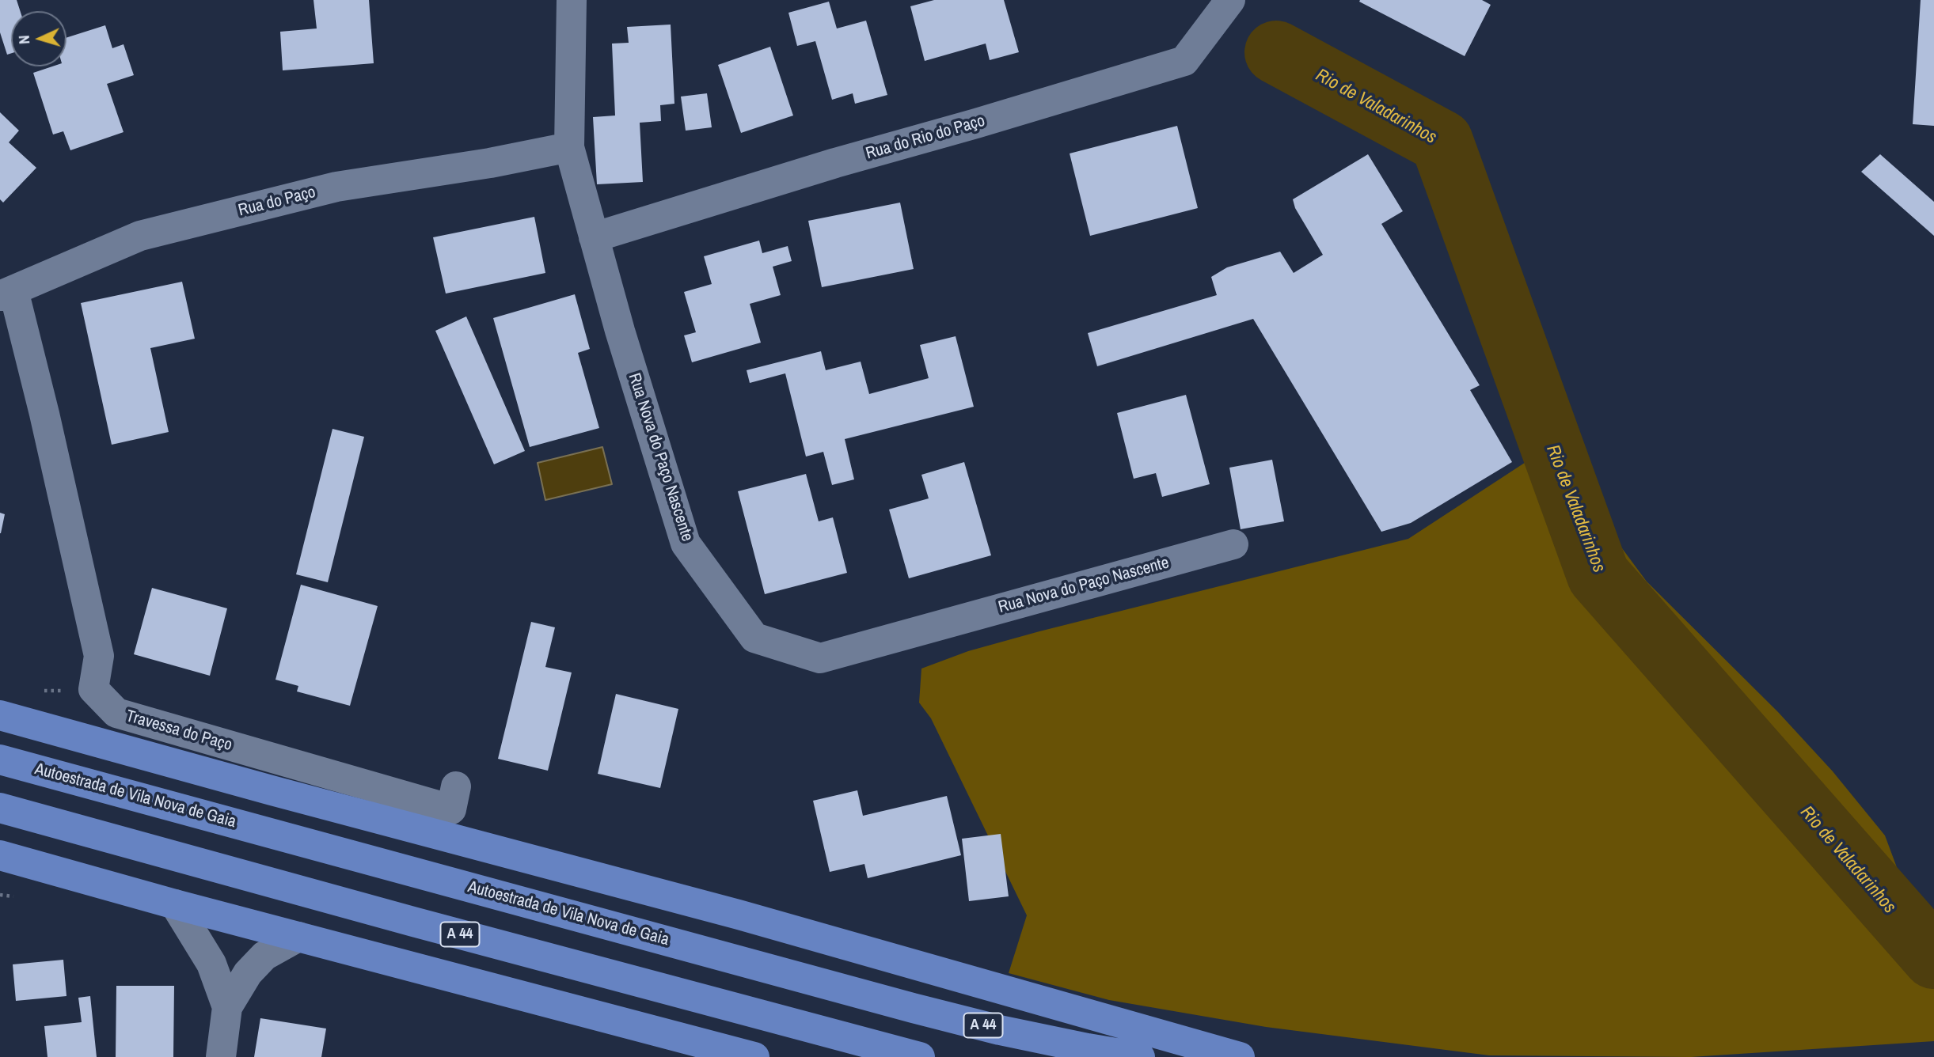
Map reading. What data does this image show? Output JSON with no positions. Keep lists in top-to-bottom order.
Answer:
{
  "streets": {
    "highway": ["Autoestrada de Vila Nova de Gaia", "A 44"],
    "street": [
      "Rua do Rio do Paço",
      "Rua do Paço",
      "Rua Nova do Paço Nascente",
      "Travessa do Paço"
    ]
  },
  "crossings": [
    ["Rua do Rio do Paço", "Rua Nova do Paço Nascente"],
    ["Rua do Paço", "Rua Nova do Paço Nascente"]
  ],
  "water": ["Rio de Valadarinhos"],
  "north": "left"
}
